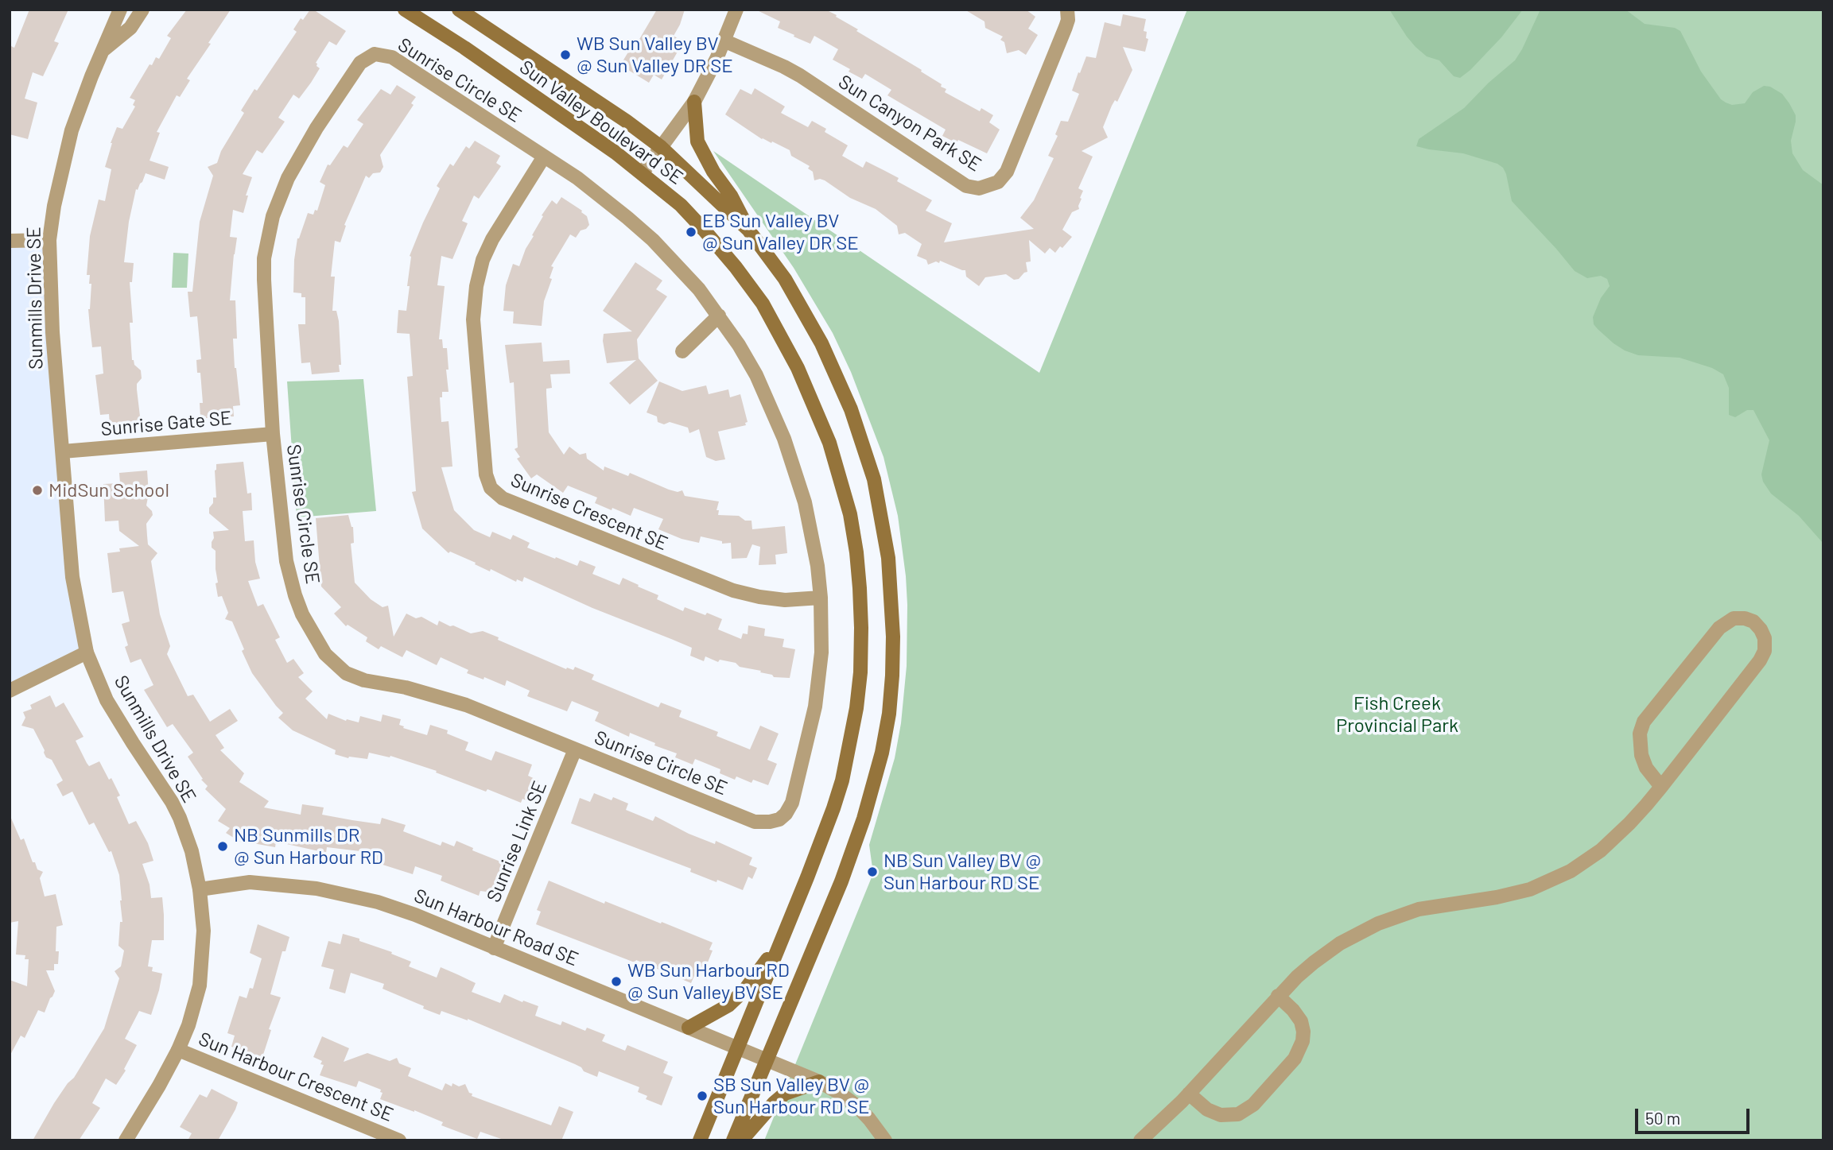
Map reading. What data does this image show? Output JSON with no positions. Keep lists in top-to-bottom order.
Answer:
{
  "streets": {
    "main road": ["Sun Valley Boulevard SE"],
    "street": [
      "Sunrise Circle SE",
      "Sun Canyon Park SE",
      "Sunmills Drive SE",
      "Sunrise Gate SE",
      "Sunrise Crescent SE",
      "Sunrise Link SE",
      "Sun Harbour Road SE",
      "Sun Harbour Crescent SE"
    ]
  },
  "crossings": [
    ["Sunrise Circle SE", "Sunrise Gate SE"],
    ["Sunrise Circle SE", "Sunrise Crescent SE"],
    ["Sunrise Circle SE", "Sunrise Link SE"],
    ["Sun Valley Boulevard SE", "Sun Harbour Road SE"],
    ["Sunmills Drive SE", "Sunrise Gate SE"],
    ["Sunmills Drive SE", "Sun Harbour Road SE"],
    ["Sunmills Drive SE", "Sun Harbour Crescent SE"],
    ["Sunrise Link SE", "Sun Harbour Road SE"]
  ],
  "parks": ["Fish Creek Provincial Park"],
  "places": [
    "WB Sun Valley BV @ Sun Valley DR SE",
    "EB Sun Valley BV @ Sun Valley DR SE",
    "MidSun School",
    "NB Sunmills DR @ Sun Harbour RD",
    "NB Sun Valley BV @ Sun Harbour RD SE",
    "WB Sun Harbour RD @ Sun Valley BV SE",
    "SB Sun Valley BV @ Sun Harbour RD SE"
  ],
  "scale_bar": "50 m"
}
